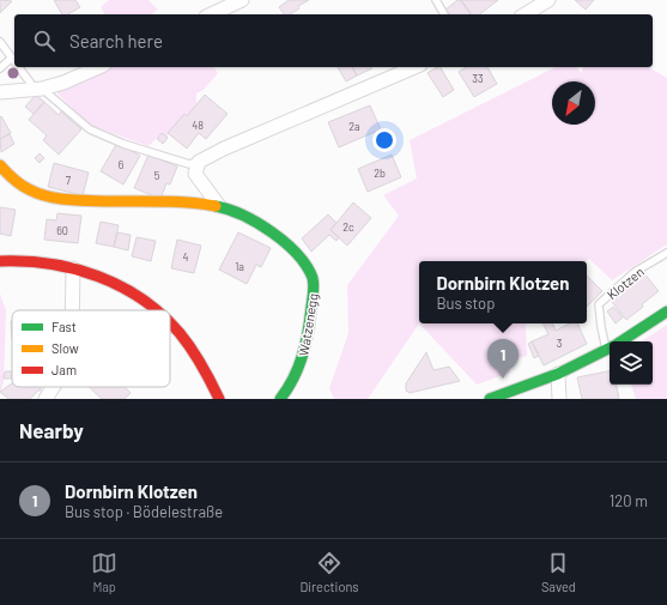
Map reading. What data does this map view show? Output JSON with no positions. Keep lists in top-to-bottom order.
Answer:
{
  "streets": {
    "street": ["Watzenegg"],
    "lane": ["Klotzen"]
  },
  "house_numbers": [
    "33",
    "48",
    "2a",
    "6",
    "2b",
    "5",
    "7",
    "2c",
    "60",
    "4",
    "1a",
    "3"
  ],
  "legend": ["Fast", "Slow", "Jam"],
  "north": "bottom left",
  "page": {
    "search": "Search here",
    "popup": ["Dornbirn Klotzen", "Bus stop"],
    "pins": "1",
    "heading": "Nearby",
    "list": [
      {
        "mark": "1",
        "name": "Dornbirn Klotzen",
        "note": "Bus stop · Bödelestraße",
        "value": "120 m"
      }
    ],
    "nav": ["Map", "Directions", "Saved"]
  }
}
